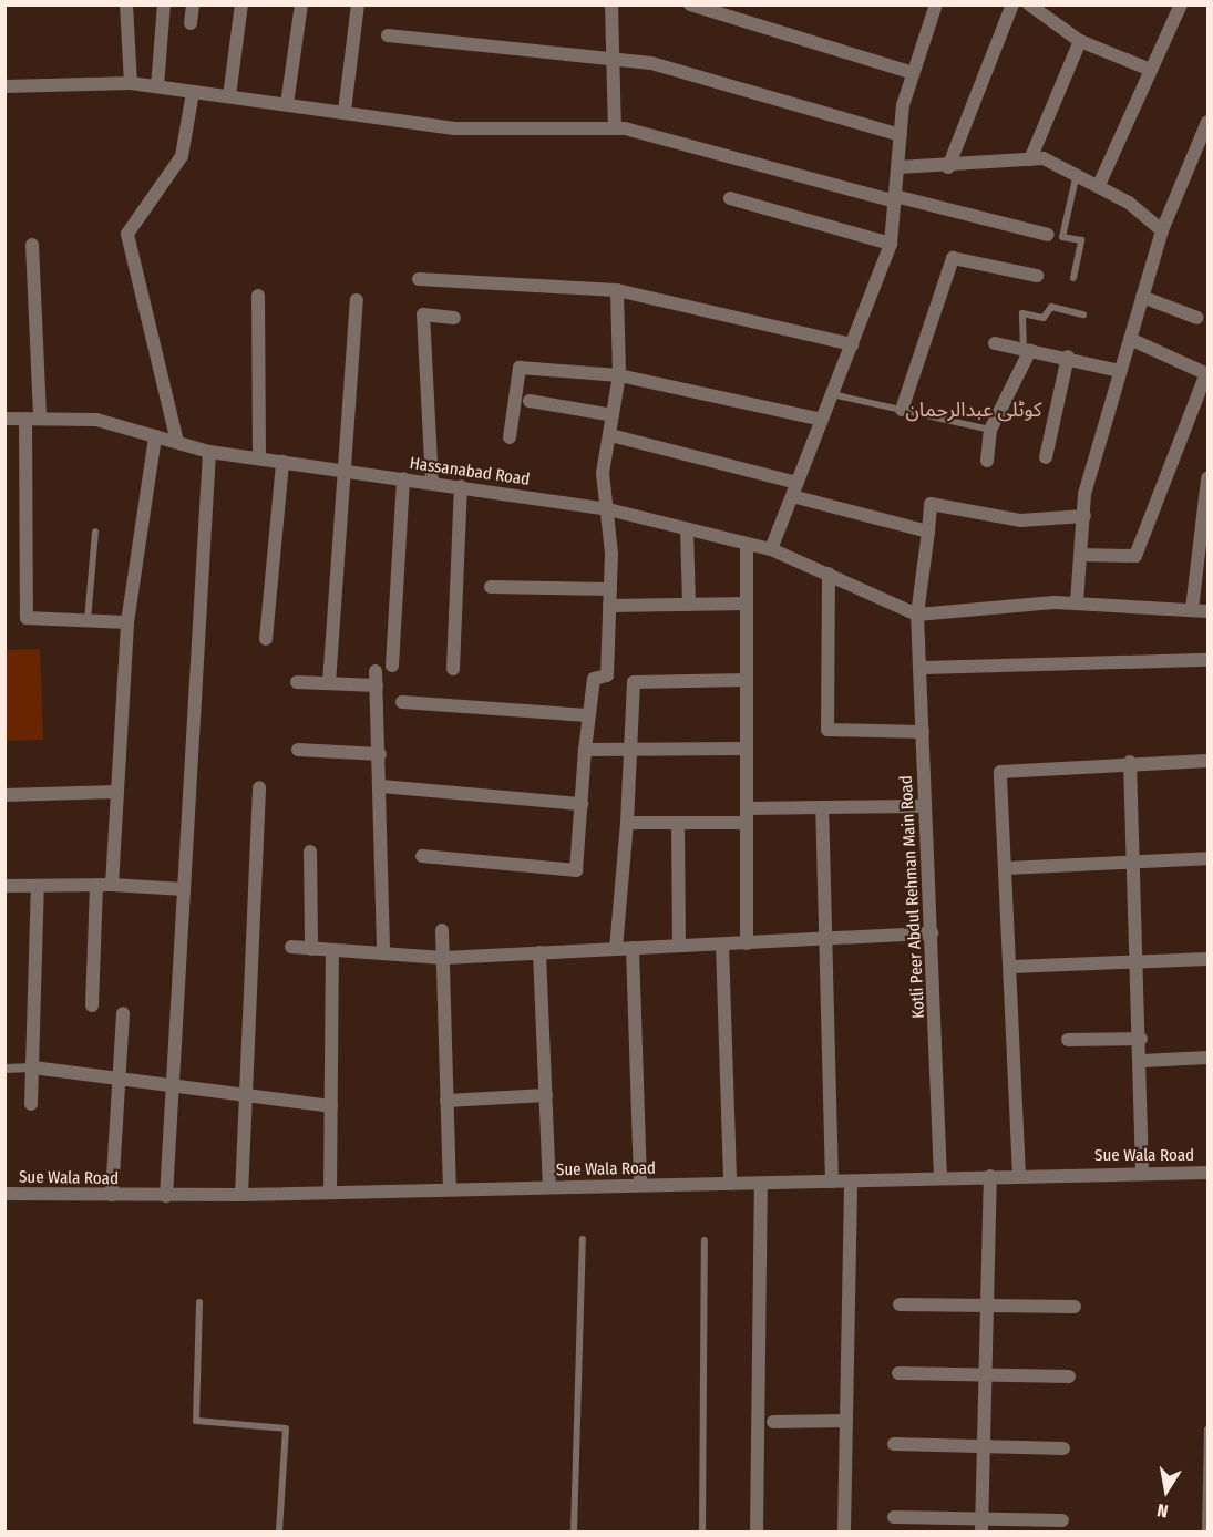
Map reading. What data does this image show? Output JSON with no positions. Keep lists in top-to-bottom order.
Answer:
{
  "streets": {
    "street": ["Hassanabad Road", "Kotli Peer Abdul Rehman Main Road", "Sue Wala Road"]
  },
  "crossings": [
    ["Hassanabad Road", "Kotli Peer Abdul Rehman Main Road"],
    ["Kotli Peer Abdul Rehman Main Road", "Sue Wala Road"]
  ],
  "districts": ["کوٹلی عبدالرحمان"],
  "north": "bottom"
}
